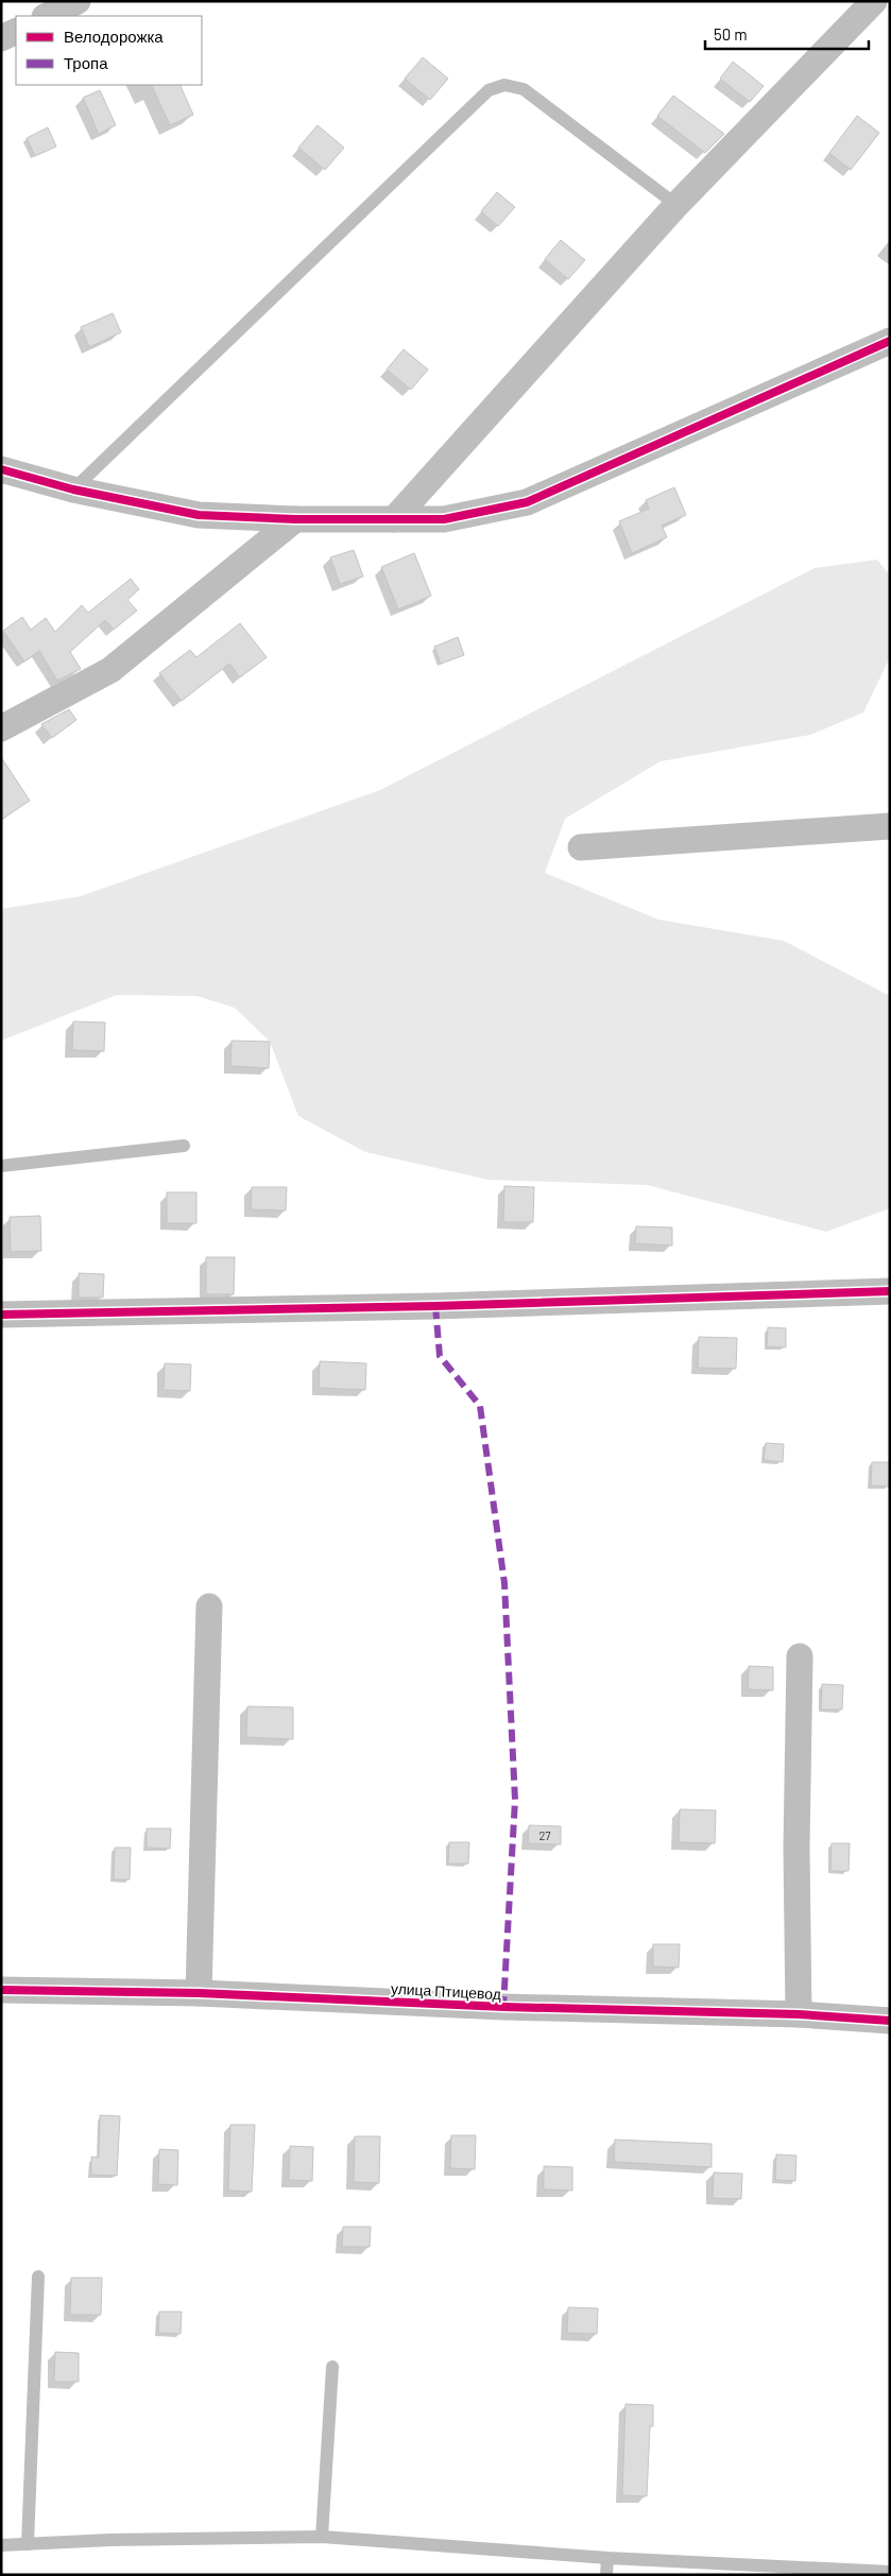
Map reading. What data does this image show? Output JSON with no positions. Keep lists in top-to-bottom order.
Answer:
{
  "streets": {
    "street": ["улица Птицевод"]
  },
  "house_numbers": ["27"],
  "legend": ["Велодорожка", "Тропа"],
  "scale_bar": "50 m"
}
